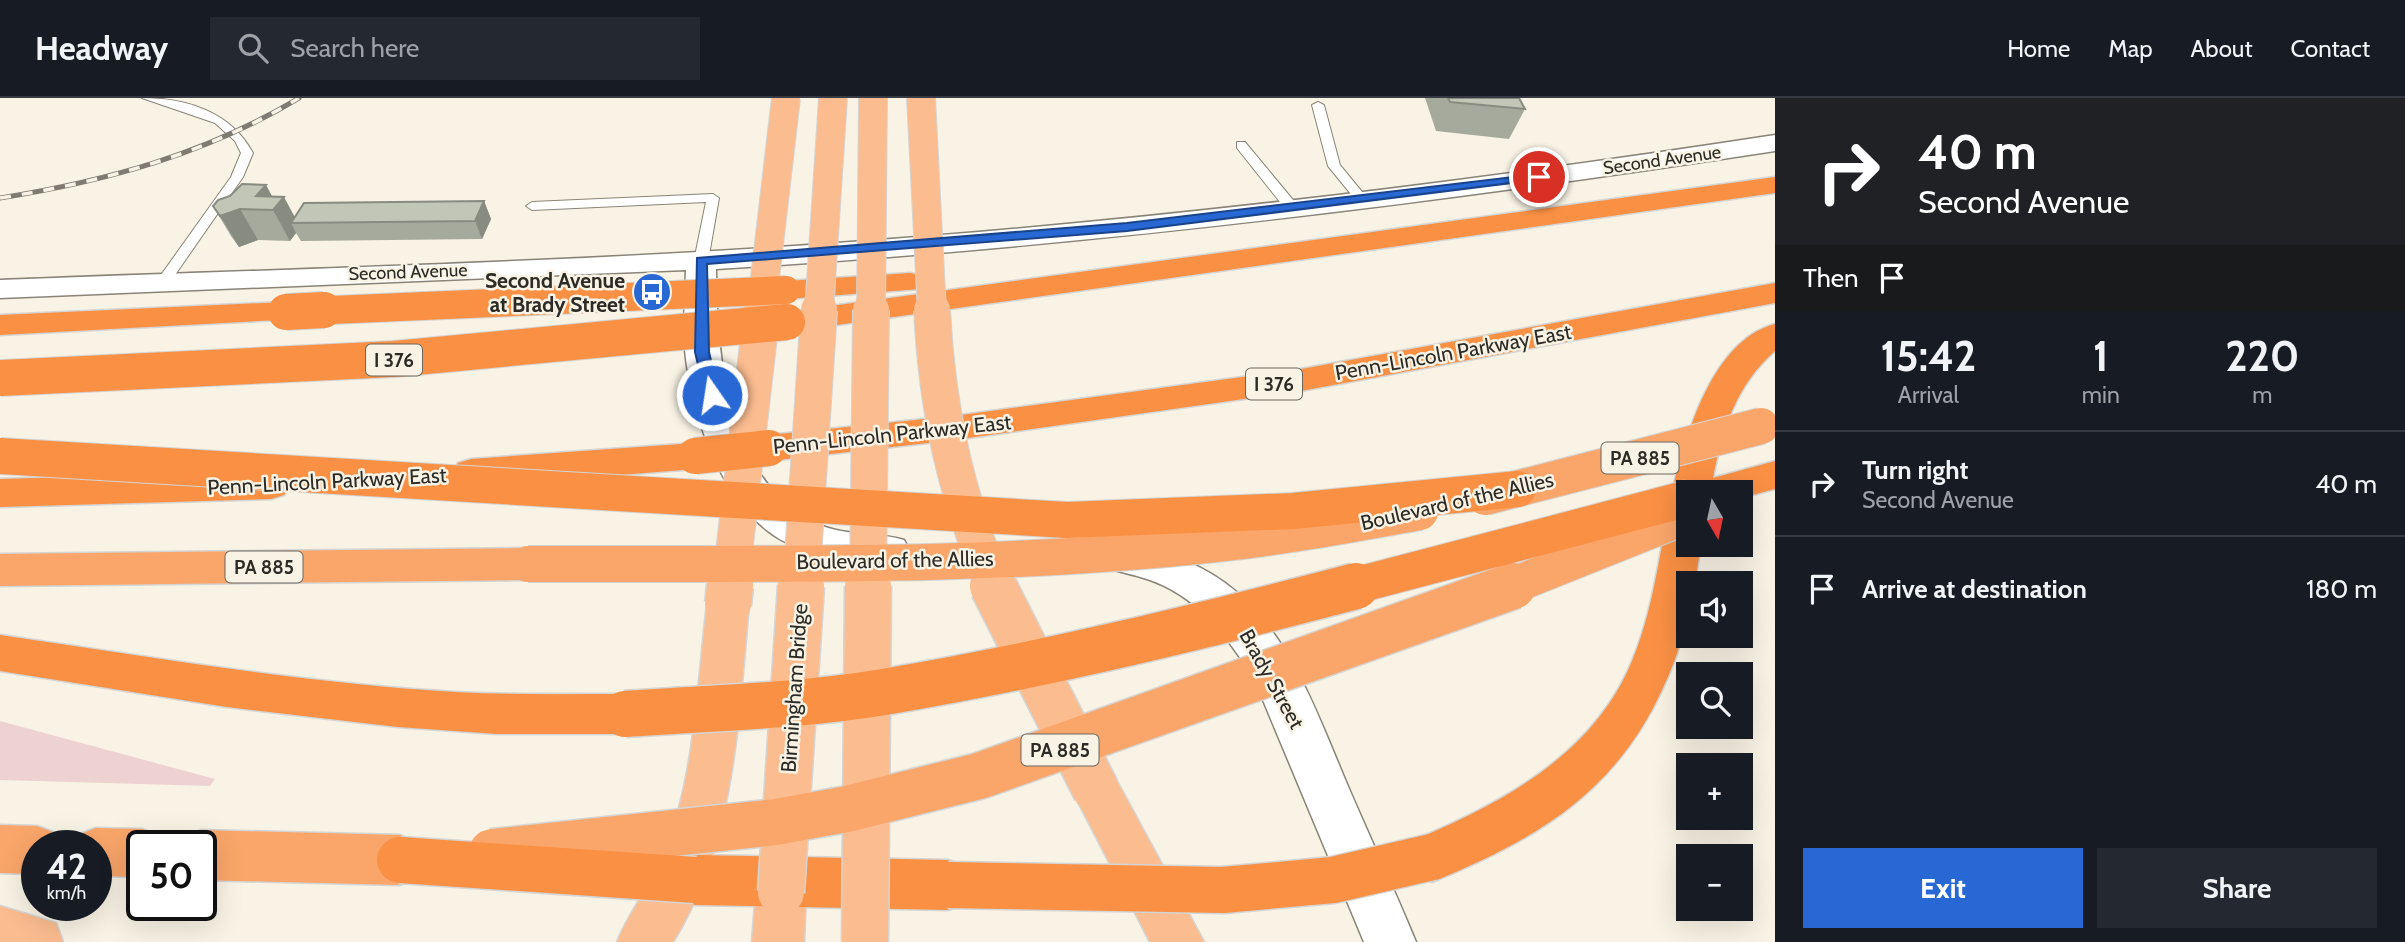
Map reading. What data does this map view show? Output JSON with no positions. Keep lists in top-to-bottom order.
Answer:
{
  "streets": {
    "highway": [
      "Penn-Lincoln Parkway East",
      "I 376",
      "PA 885",
      "Boulevard of the Allies"
    ],
    "main road": ["Second Avenue", "Brady Street", "Birmingham Bridge"]
  },
  "crossings": [
    ["Second Avenue", "Brady Street"]
  ],
  "places": {
    "bus stop": ["Second Avenue at Brady Street"]
  },
  "north": "bottom",
  "page": {
    "header": "Headway",
    "search": "Search here",
    "nav": [
      "Home",
      "Map",
      "About",
      "Contact"
    ],
    "turn": ["40 m", "Second Avenue"],
    "then": "Then",
    "eta": [
      "15:42",
      "Arrival",
      "1",
      "min",
      "220",
      "m"
    ],
    "list": [
      {
        "name": "Turn right",
        "note": "Second Avenue",
        "value": "40 m"
      },
      {
        "name": "Arrive at destination",
        "value": "180 m"
      }
    ],
    "map_buttons": ["+", "−"],
    "speed": "42 km/h",
    "limit": "50",
    "buttons": ["Exit", "Share"]
  }
}
